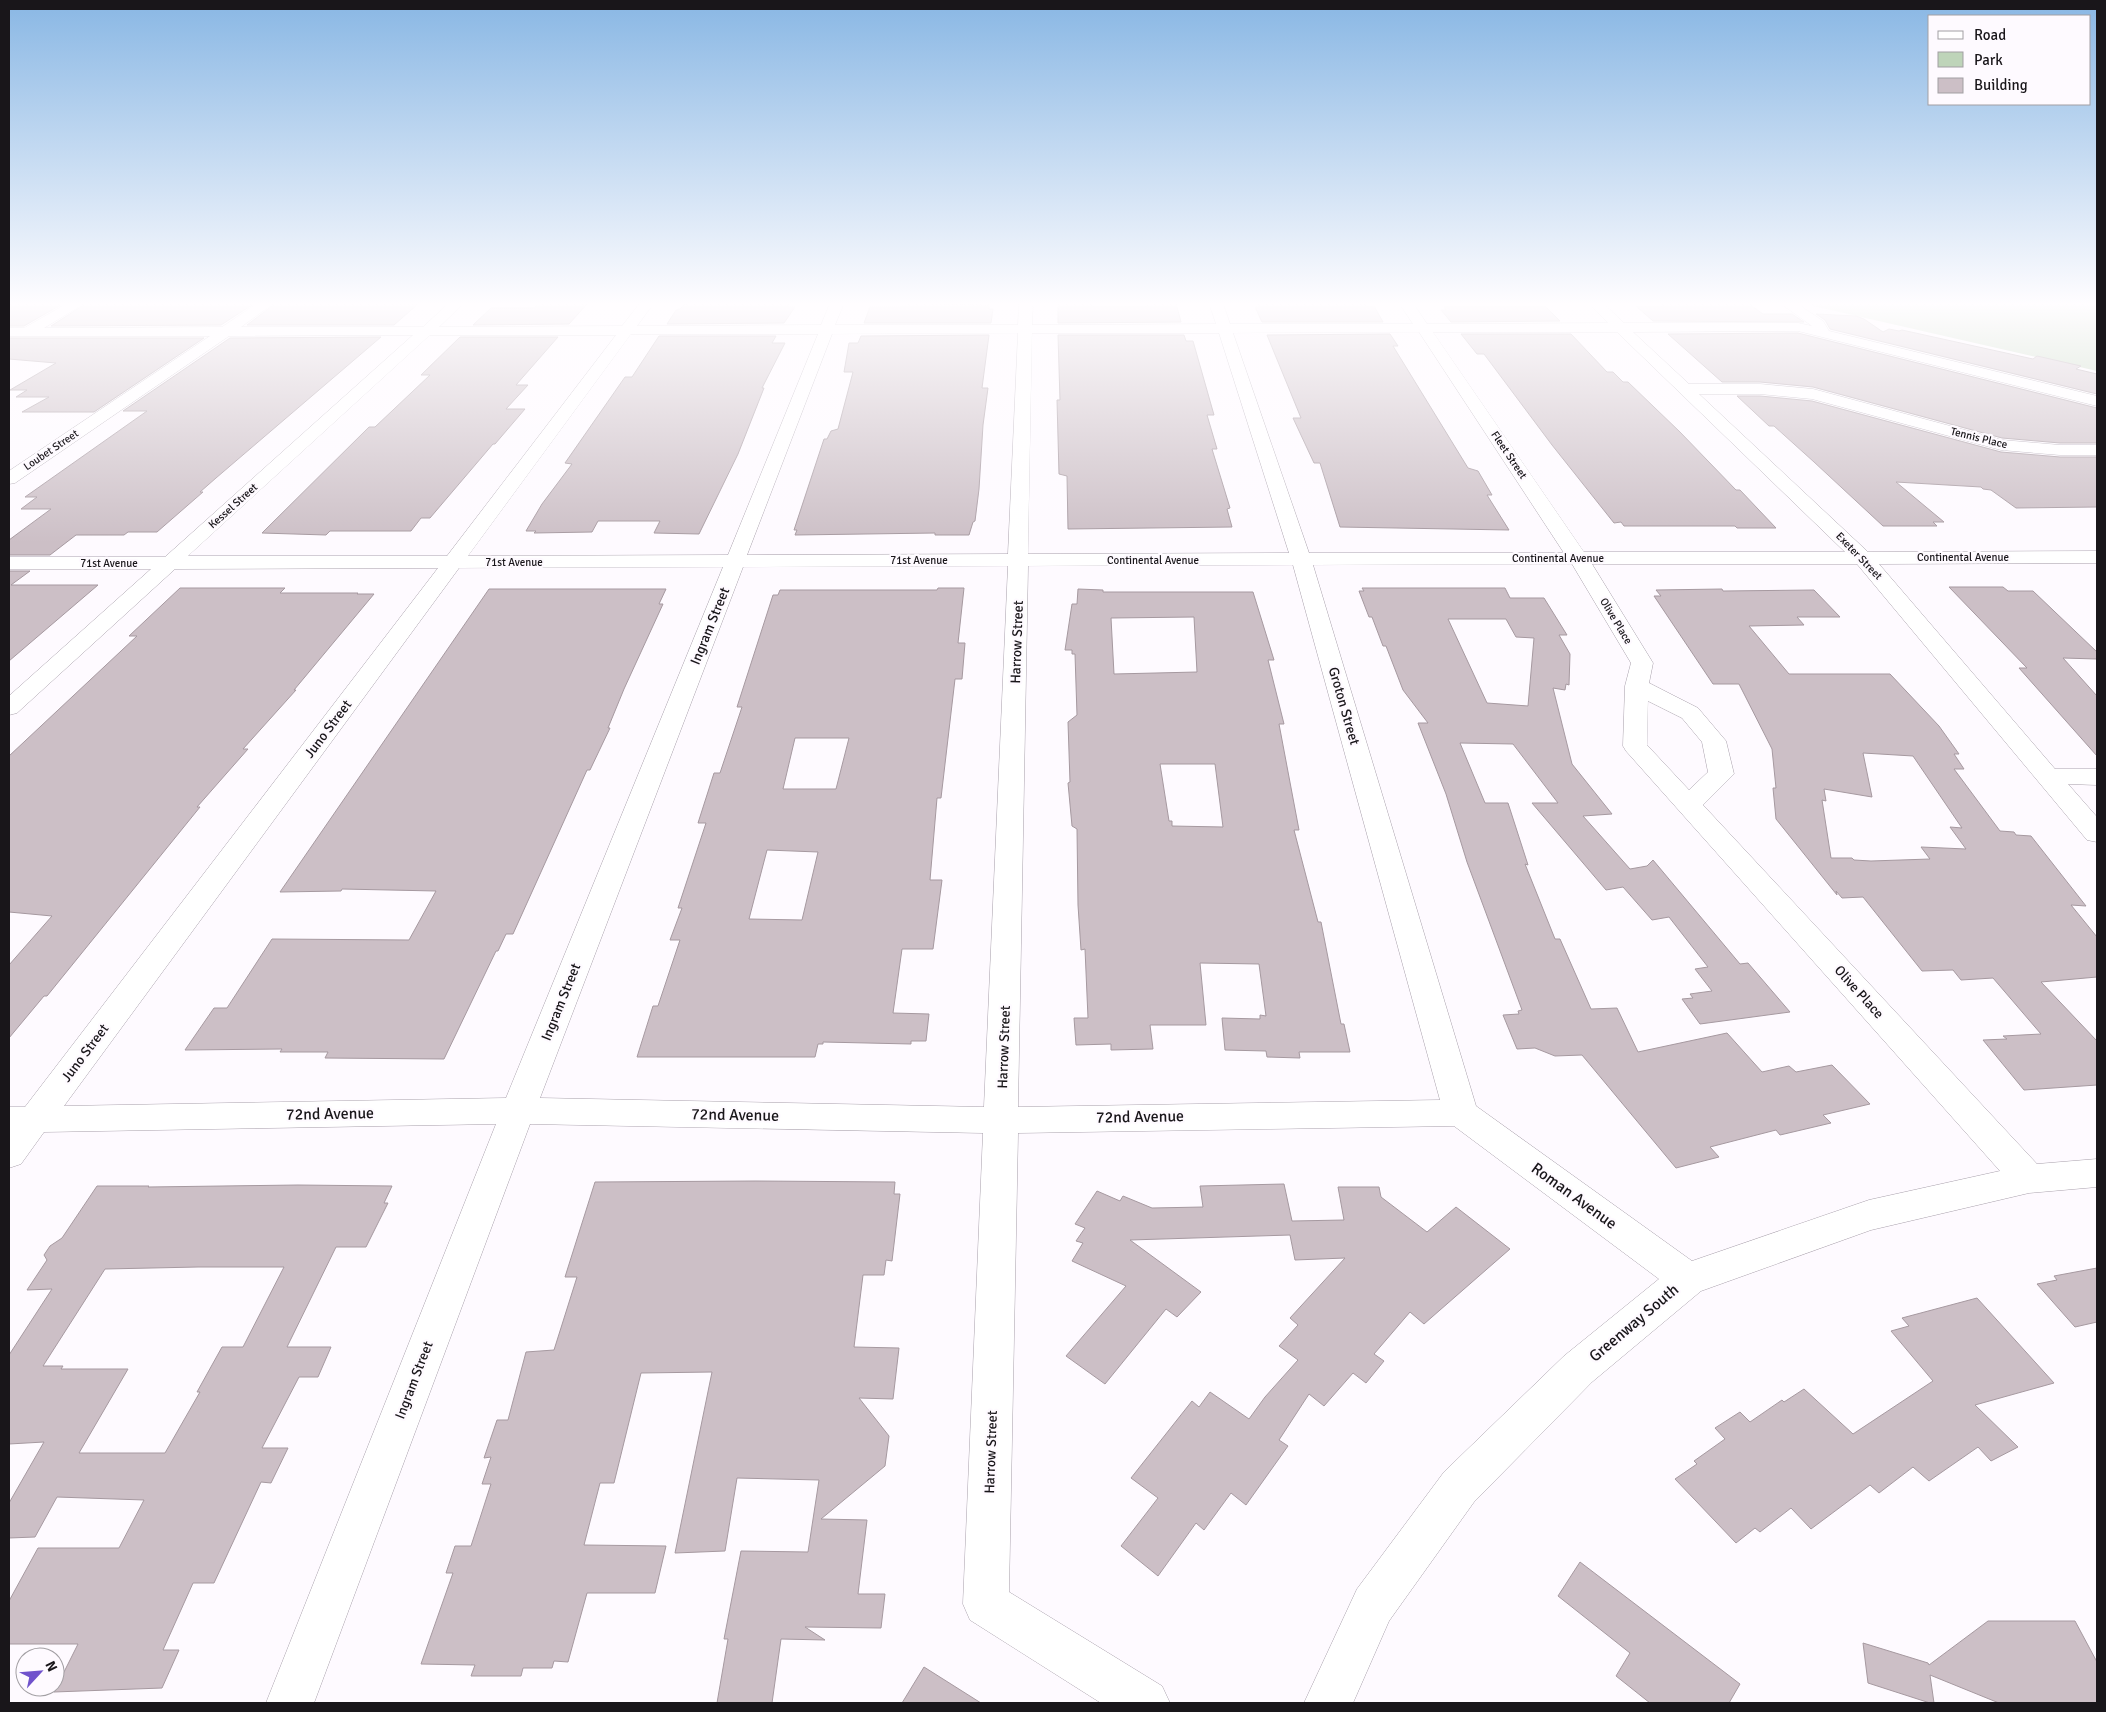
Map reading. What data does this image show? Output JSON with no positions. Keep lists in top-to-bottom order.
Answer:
{
  "streets": {
    "street": [
      "Tennis Place",
      "Loubet Street",
      "Fleet Street",
      "Kessel Street",
      "Exeter Street",
      "Continental Avenue",
      "71st Avenue",
      "Olive Place",
      "Ingram Street",
      "Harrow Street",
      "Groton Street",
      "Juno Street",
      "72nd Avenue",
      "Roman Avenue",
      "Greenway South"
    ]
  },
  "crossings": [
    ["Tennis Place", "Exeter Street"],
    ["Fleet Street", "Continental Avenue"],
    ["Fleet Street", "Olive Place"],
    ["Kessel Street", "71st Avenue"],
    ["Exeter Street", "Continental Avenue"],
    ["Continental Avenue", "71st Avenue"],
    ["Continental Avenue", "Olive Place"],
    ["Continental Avenue", "Harrow Street"],
    ["Continental Avenue", "Groton Street"],
    ["71st Avenue", "Ingram Street"],
    ["71st Avenue", "Harrow Street"],
    ["71st Avenue", "Juno Street"],
    ["Olive Place", "Greenway South"],
    ["Ingram Street", "72nd Avenue"],
    ["Harrow Street", "72nd Avenue"],
    ["Groton Street", "72nd Avenue"],
    ["Groton Street", "Roman Avenue"],
    ["Juno Street", "72nd Avenue"],
    ["72nd Avenue", "Roman Avenue"],
    ["Roman Avenue", "Greenway South"]
  ],
  "legend": ["Road", "Park", "Building"],
  "north": "top right"
}
